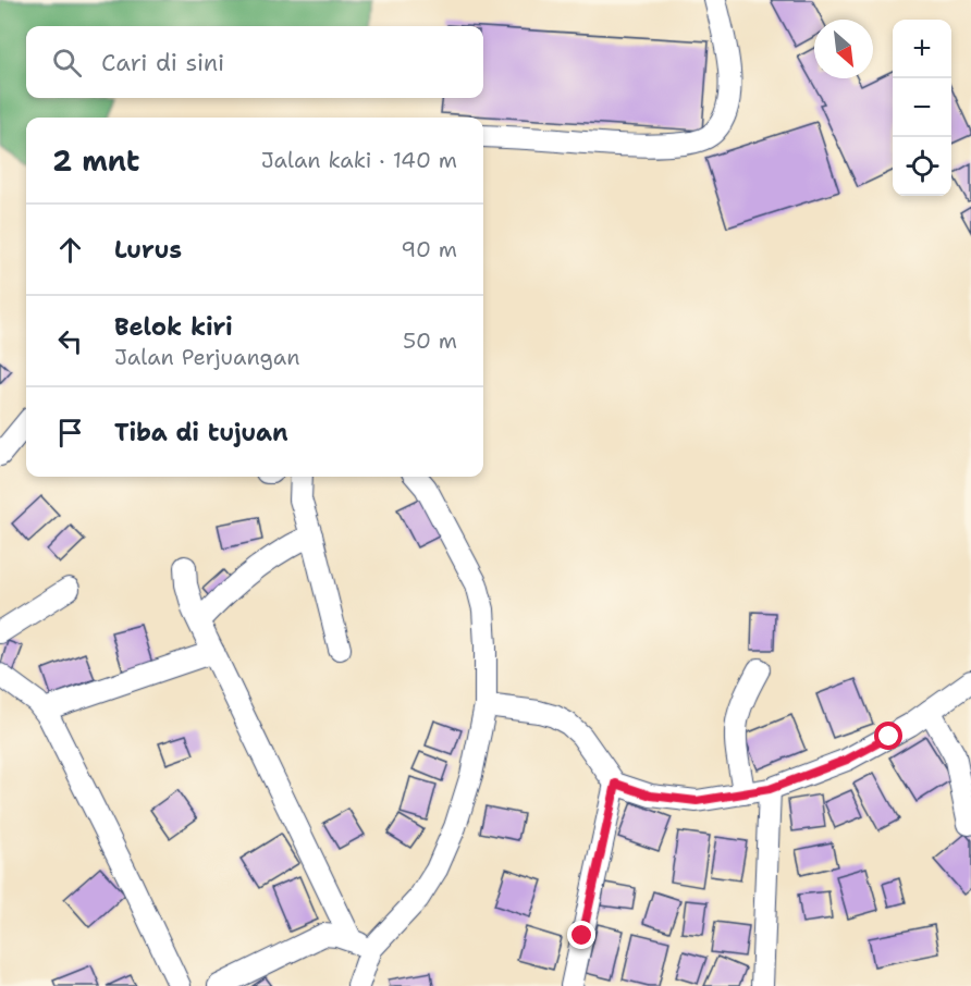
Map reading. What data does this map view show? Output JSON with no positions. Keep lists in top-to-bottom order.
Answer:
{
  "north": "bottom right",
  "page": {
    "map_buttons": ["+", "−"],
    "search": "Cari di sini",
    "heading": ["2 mnt", "Jalan kaki · 140 m"],
    "list": [
      ["Lurus", "90 m"],
      ["Belok kiri", "Jalan Perjuangan", "50 m"],
      "Tiba di tujuan"
    ]
  }
}
